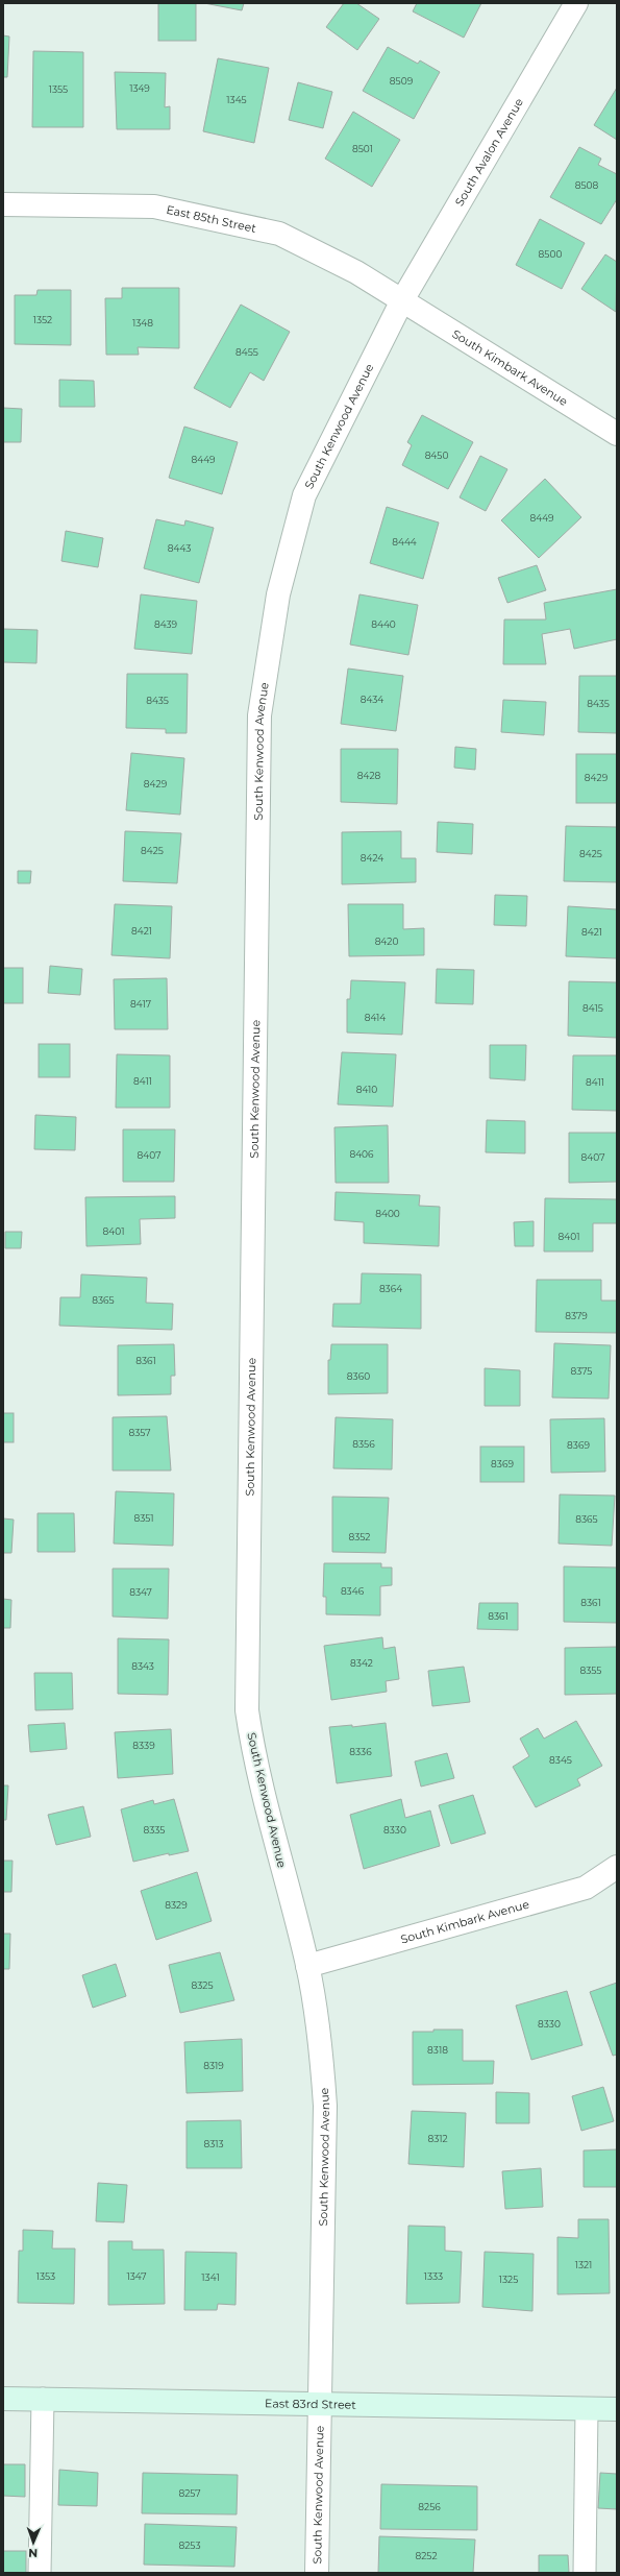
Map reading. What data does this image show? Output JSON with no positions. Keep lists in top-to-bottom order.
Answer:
{
  "streets": {
    "street": [
      "South Avalon Avenue",
      "East 85th Street",
      "South Kimbark Avenue",
      "South Kenwood Avenue",
      "East 83rd Street"
    ]
  },
  "crossings": [
    ["South Avalon Avenue", "East 85th Street"],
    ["South Avalon Avenue", "South Kimbark Avenue"],
    ["South Avalon Avenue", "South Kenwood Avenue"],
    ["East 85th Street", "South Kimbark Avenue"],
    ["East 85th Street", "South Kenwood Avenue"],
    ["South Kimbark Avenue", "South Kenwood Avenue"],
    ["South Kenwood Avenue", "East 83rd Street"]
  ],
  "house_numbers": [
    "8509",
    "1349",
    "1355",
    "1345",
    "8501",
    "8508",
    "8500",
    "1352",
    "1348",
    "8455",
    "8450",
    "8449",
    "8449",
    "8444",
    "8443",
    "8439",
    "8440",
    "8434",
    "8435",
    "8435",
    "8428",
    "8429",
    "8429",
    "8425",
    "8425",
    "8424",
    "8421",
    "8421",
    "8420",
    "8417",
    "8415",
    "8414",
    "8411",
    "8411",
    "8410",
    "8406",
    "8407",
    "8407",
    "8400",
    "8401",
    "8401",
    "8364",
    "8365",
    "8379",
    "8361",
    "8375",
    "8360",
    "8357",
    "8356",
    "8369",
    "8369",
    "8351",
    "8365",
    "8352",
    "8346",
    "8347",
    "8361",
    "8361",
    "8342",
    "8343",
    "8355",
    "8339",
    "8336",
    "8345",
    "8335",
    "8330",
    "8329",
    "8325",
    "8330",
    "8318",
    "8319",
    "8312",
    "8313",
    "1321",
    "1353",
    "1347",
    "1333",
    "1341",
    "1325",
    "8257",
    "8256",
    "8253",
    "8252"
  ],
  "north": "bottom"
}
